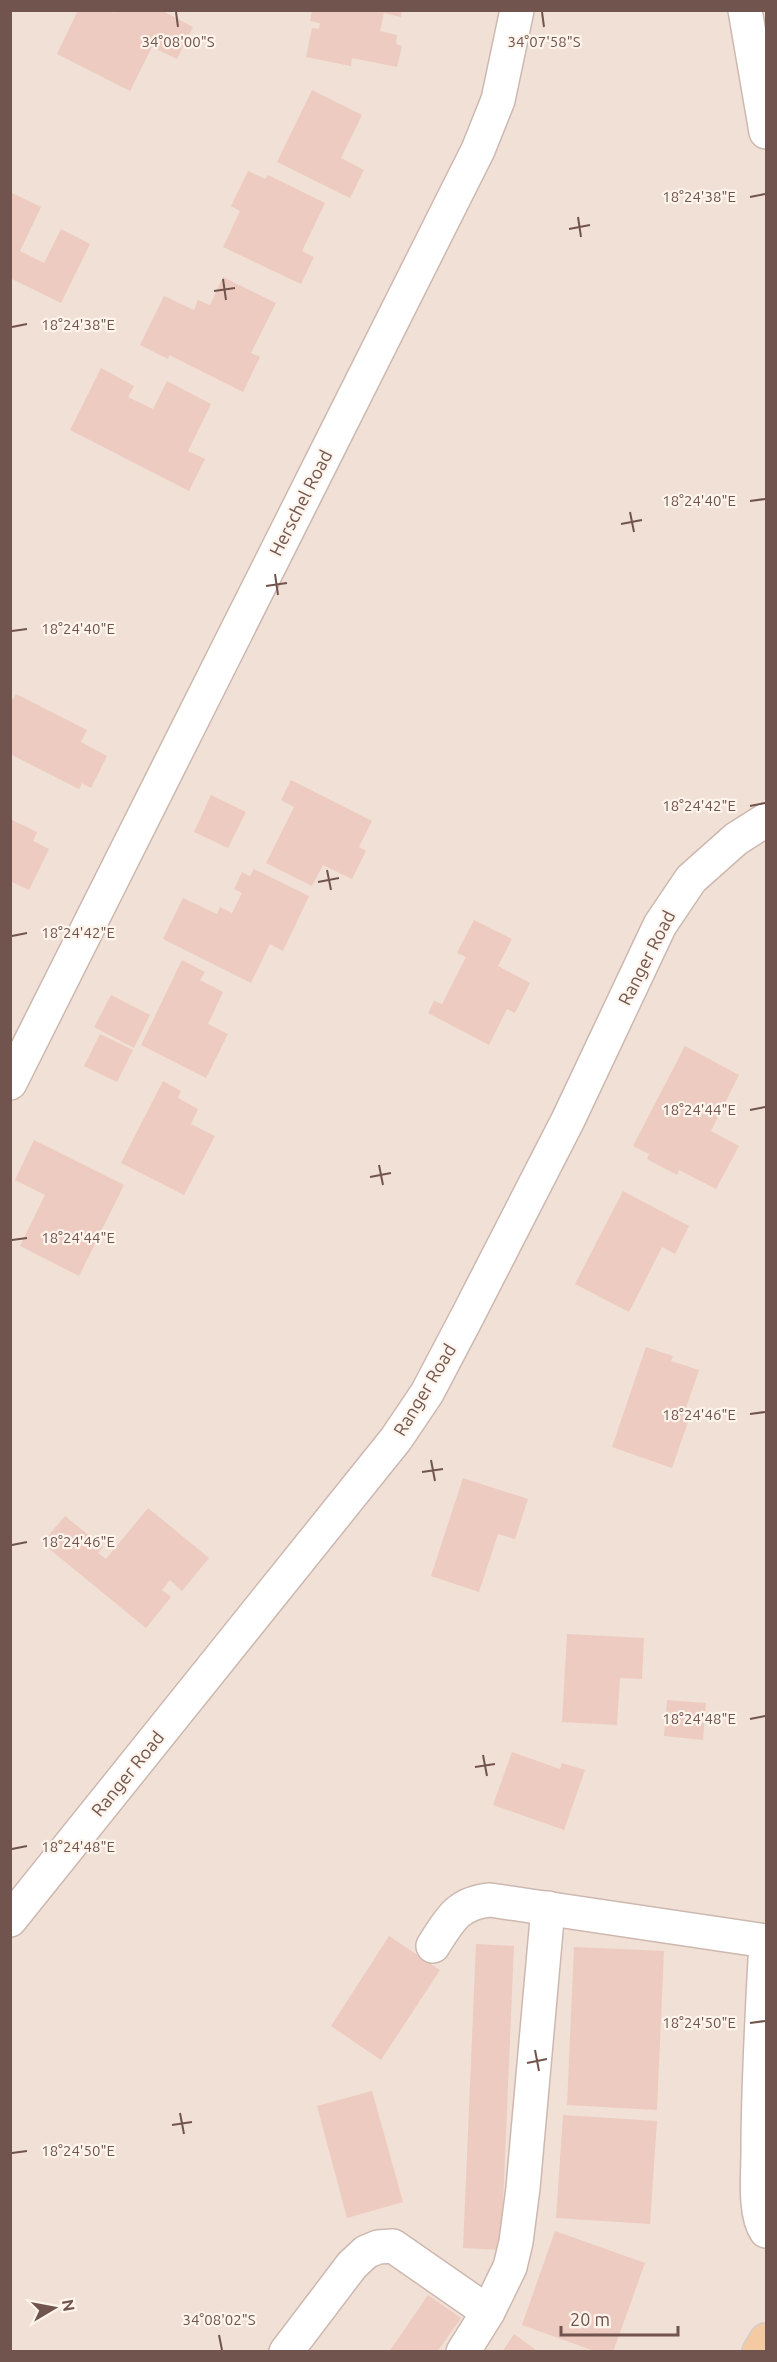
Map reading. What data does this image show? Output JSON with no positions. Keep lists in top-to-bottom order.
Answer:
{
  "streets": {
    "street": ["Herschel Road", "Ranger Road"]
  },
  "scale_bar": "20 m",
  "north": "right",
  "coordinates": [
    "34°08'00\"S",
    "34°07'58\"S",
    "18°24'38\"E",
    "18°24'40\"E",
    "18°24'42\"E",
    "18°24'44\"E",
    "18°24'46\"E",
    "18°24'48\"E",
    "18°24'50\"E",
    "34°08'02\"S"
  ]
}
